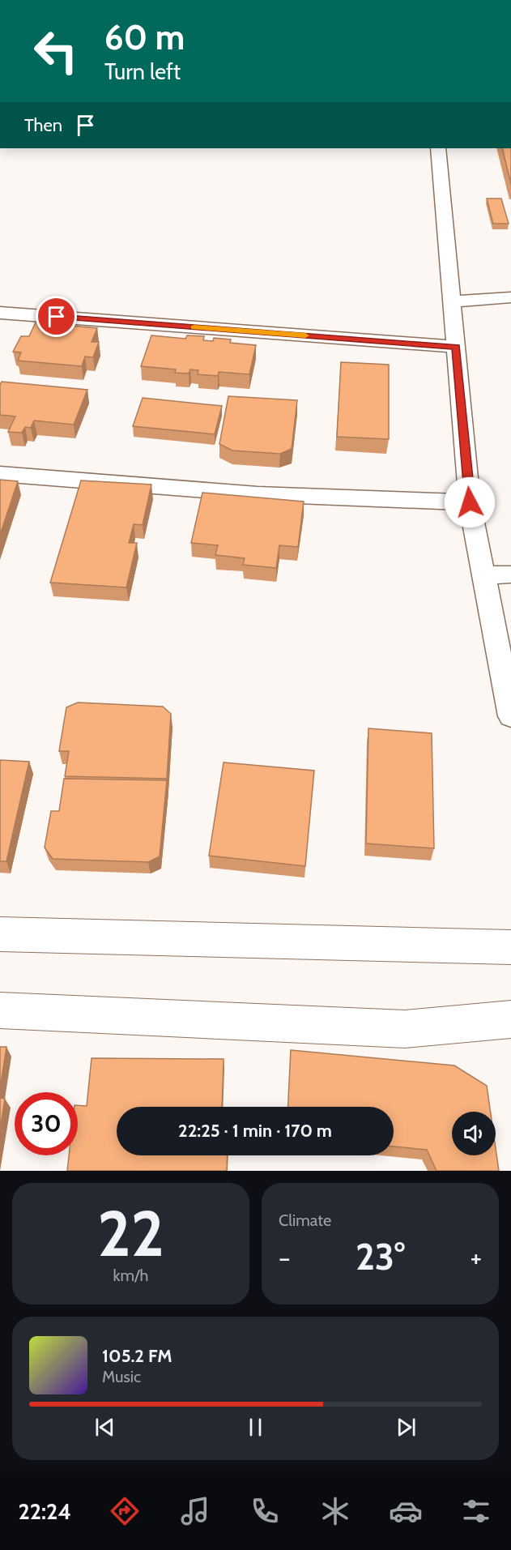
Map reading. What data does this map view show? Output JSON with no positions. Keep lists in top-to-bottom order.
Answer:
{
  "page": {
    "turn": ["60 m", "Turn left"],
    "then": "Then",
    "limit": "30",
    "trip": "22:25 · 1 min · 170 m",
    "tile": [
      ["22", "km/h"],
      "Climate"
    ],
    "heat": ["−", "23°", "+"],
    "song": ["105.2 FM", "Music"],
    "tabs": "22:24"
  }
}
